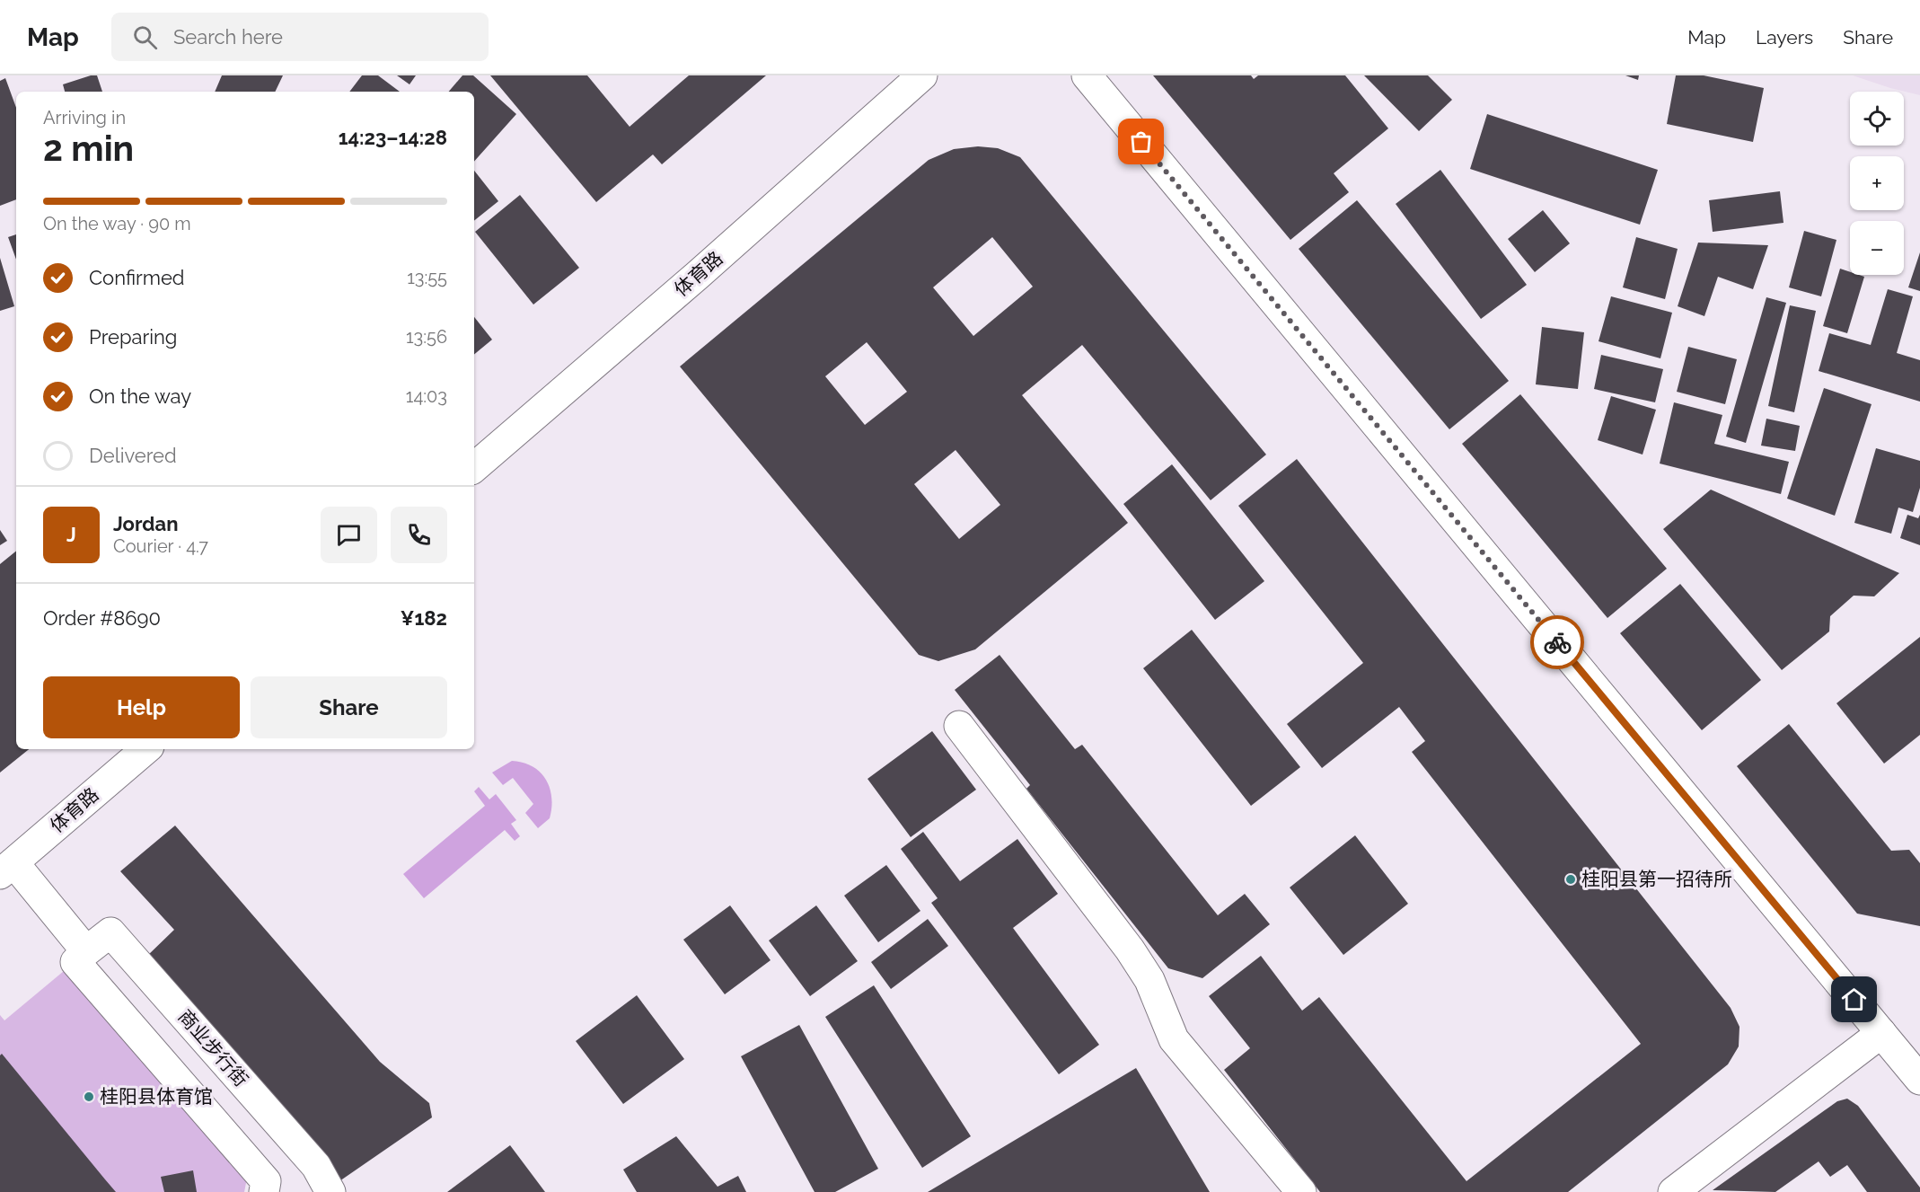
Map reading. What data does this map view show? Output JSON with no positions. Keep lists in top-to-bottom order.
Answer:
{
  "streets": {
    "street": ["体育路", "商业步行街"]
  },
  "places": ["桂阳县第一招待所", "桂阳县体育馆"],
  "page": {
    "header": "Map",
    "search": "Search here",
    "nav": ["Map", "Layers", "Share"],
    "map_buttons": ["+", "−"],
    "heading": ["2 min", "Arriving in", "14:23–14:28"],
    "panel": [
      "Jordan",
      "Courier · 4.7",
      "Order #8690",
      "¥182"
    ],
    "bar": "On the way · 90 m",
    "list": [
      ["Confirmed", "13:55"],
      ["Preparing", "13:56"],
      ["On the way", "14:03"],
      "Delivered"
    ],
    "round": "J",
    "buttons": ["Help", "Share"]
  }
}
